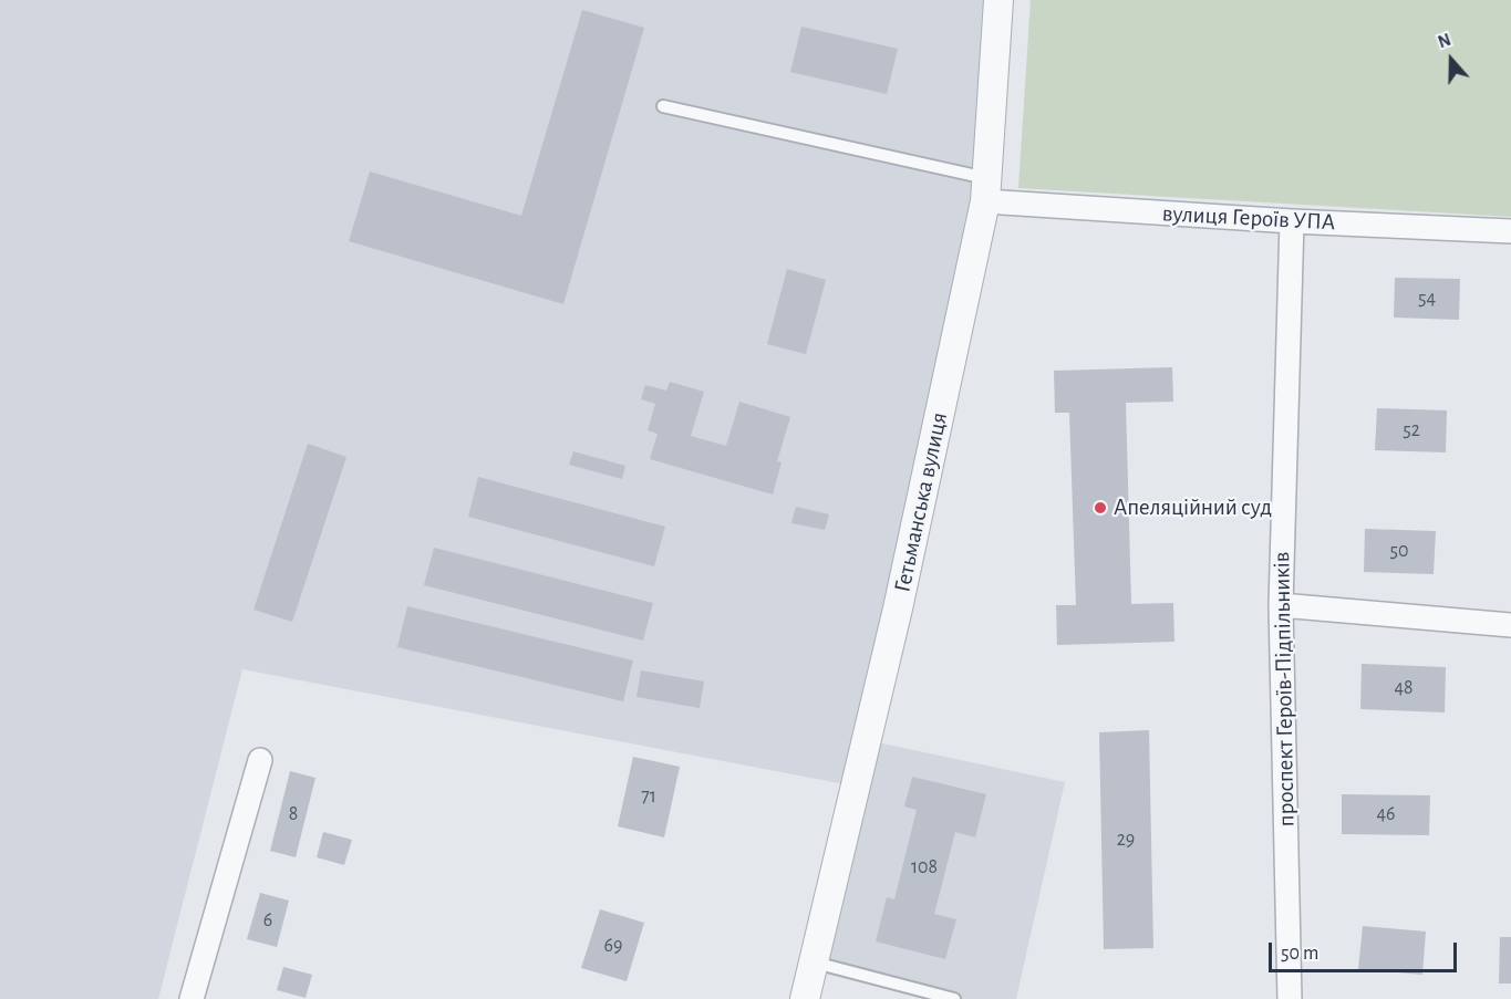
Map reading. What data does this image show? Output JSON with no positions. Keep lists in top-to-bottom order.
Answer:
{
  "streets": {
    "street": ["вулиця Героїв УПА", "Гетьманська вулиця", "проспект Героїв-Підпільників"]
  },
  "crossings": [
    ["вулиця Героїв УПА", "Гетьманська вулиця"],
    ["вулиця Героїв УПА", "проспект Героїв-Підпільників"]
  ],
  "places": ["Апеляційний суд"],
  "house_numbers": [
    "54",
    "52",
    "50",
    "48",
    "71",
    "8",
    "46",
    "29",
    "108",
    "6",
    "69"
  ],
  "scale_bar": "50 m",
  "north": "top"
}
